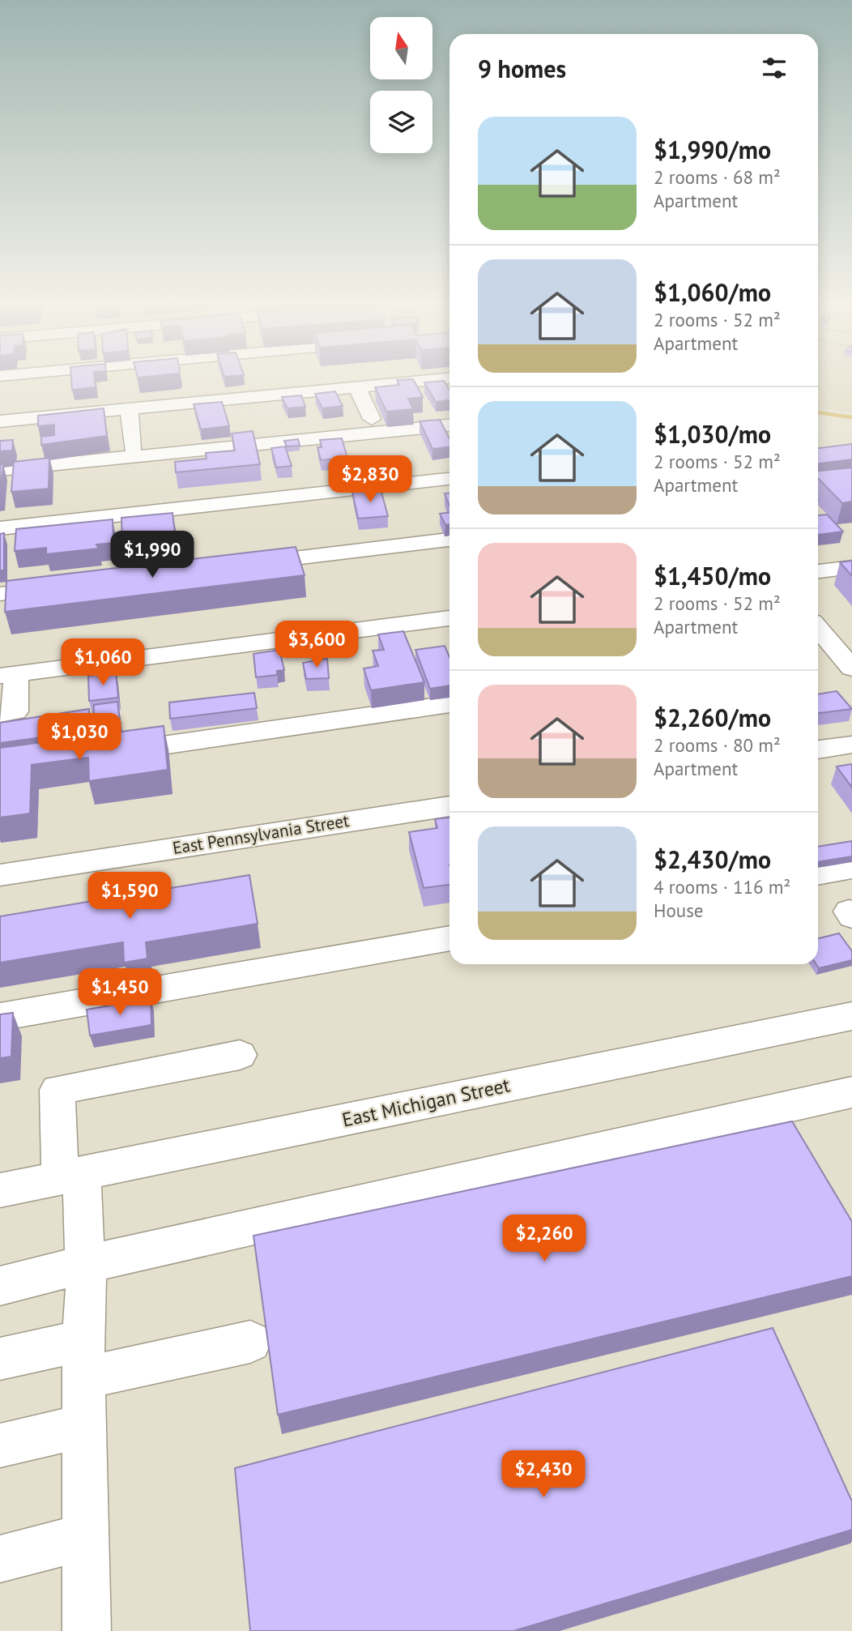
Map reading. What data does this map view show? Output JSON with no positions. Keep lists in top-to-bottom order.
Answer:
{
  "streets": {
    "street": ["East Pennsylvania Street", "East Michigan Street"]
  },
  "north": "top",
  "page": {
    "heading": "9 homes",
    "list": [
      {
        "name": "$1,990/mo",
        "note": "2 rooms · 68 m² · Apartment"
      },
      {
        "name": "$1,060/mo",
        "note": "2 rooms · 52 m² · Apartment"
      },
      {
        "name": "$1,030/mo",
        "note": "2 rooms · 52 m² · Apartment"
      },
      {
        "name": "$1,450/mo",
        "note": "2 rooms · 52 m² · Apartment"
      },
      {
        "name": "$2,260/mo",
        "note": "2 rooms · 80 m² · Apartment"
      },
      {
        "name": "$2,430/mo",
        "note": "4 rooms · 116 m² · House"
      }
    ],
    "price": [
      "$2,830",
      "$1,990",
      "$3,600",
      "$1,060",
      "$1,030",
      "$1,590",
      "$1,450",
      "$2,260",
      "$2,430"
    ]
  }
}
